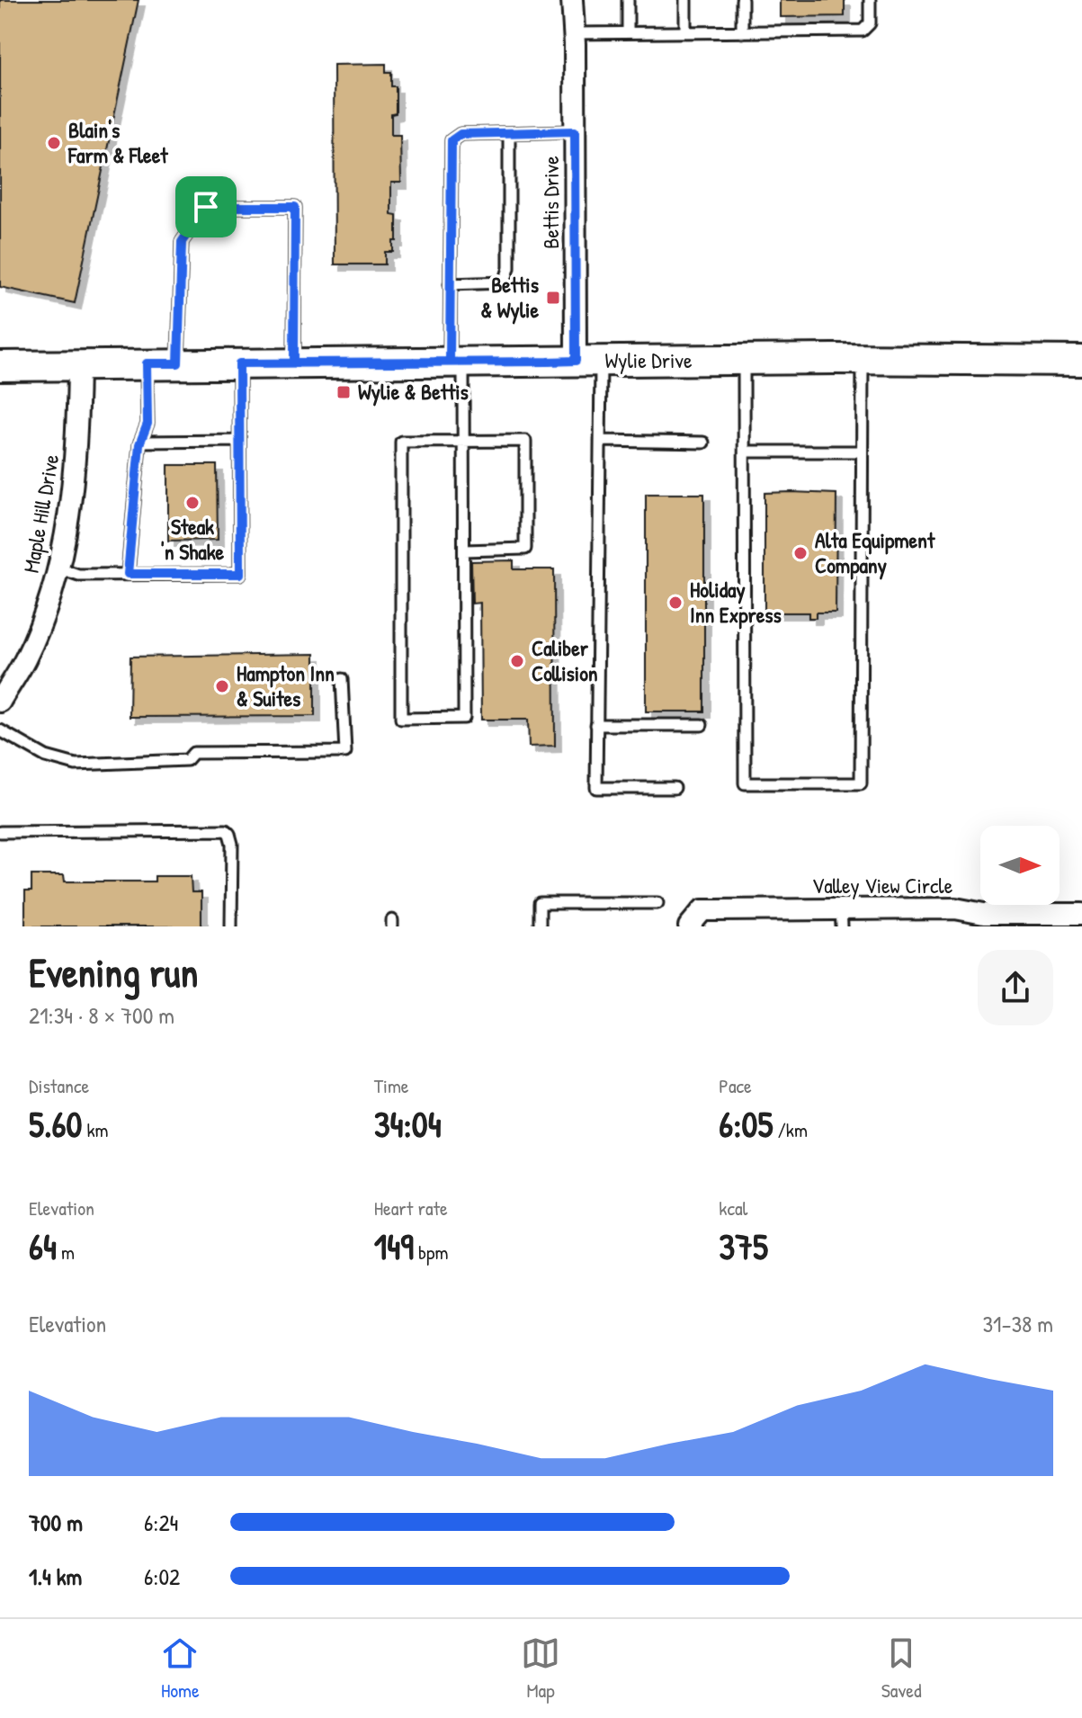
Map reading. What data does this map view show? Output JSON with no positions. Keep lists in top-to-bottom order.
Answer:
{
  "streets": {
    "main road": ["Wylie Drive"],
    "street": ["Bettis Drive", "Maple Hill Drive", "Valley View Circle"]
  },
  "crossings": [
    ["Bettis Drive", "Wylie Drive"],
    ["Wylie Drive", "Maple Hill Drive"]
  ],
  "places": {
    "other": [
      "Blain's Farm & Fleet",
      "Steak 'n Shake",
      "Alta Equipment Company",
      "Holiday Inn Express",
      "Caliber Collision",
      "Hampton Inn & Suites"
    ],
    "transit": ["Bettis & Wylie", "Wylie & Bettis"]
  },
  "north": "right",
  "page": {
    "heading": ["Evening run", "21:34 · 8 × 700 m"],
    "stats": [
      ["Distance", "5.60 km"],
      ["Time", "34:04"],
      ["Pace", "6:05 /km"],
      ["Elevation", "64 m"],
      ["Heart rate", "149 bpm"],
      ["kcal", "375"]
    ],
    "chart": ["Elevation", "31–38 m"],
    "list": [
      {
        "name": "700 m",
        "note": "6:24"
      },
      {
        "name": "1.4 km",
        "note": "6:02"
      }
    ],
    "tabs": ["Home", "Map", "Saved"]
  }
}
